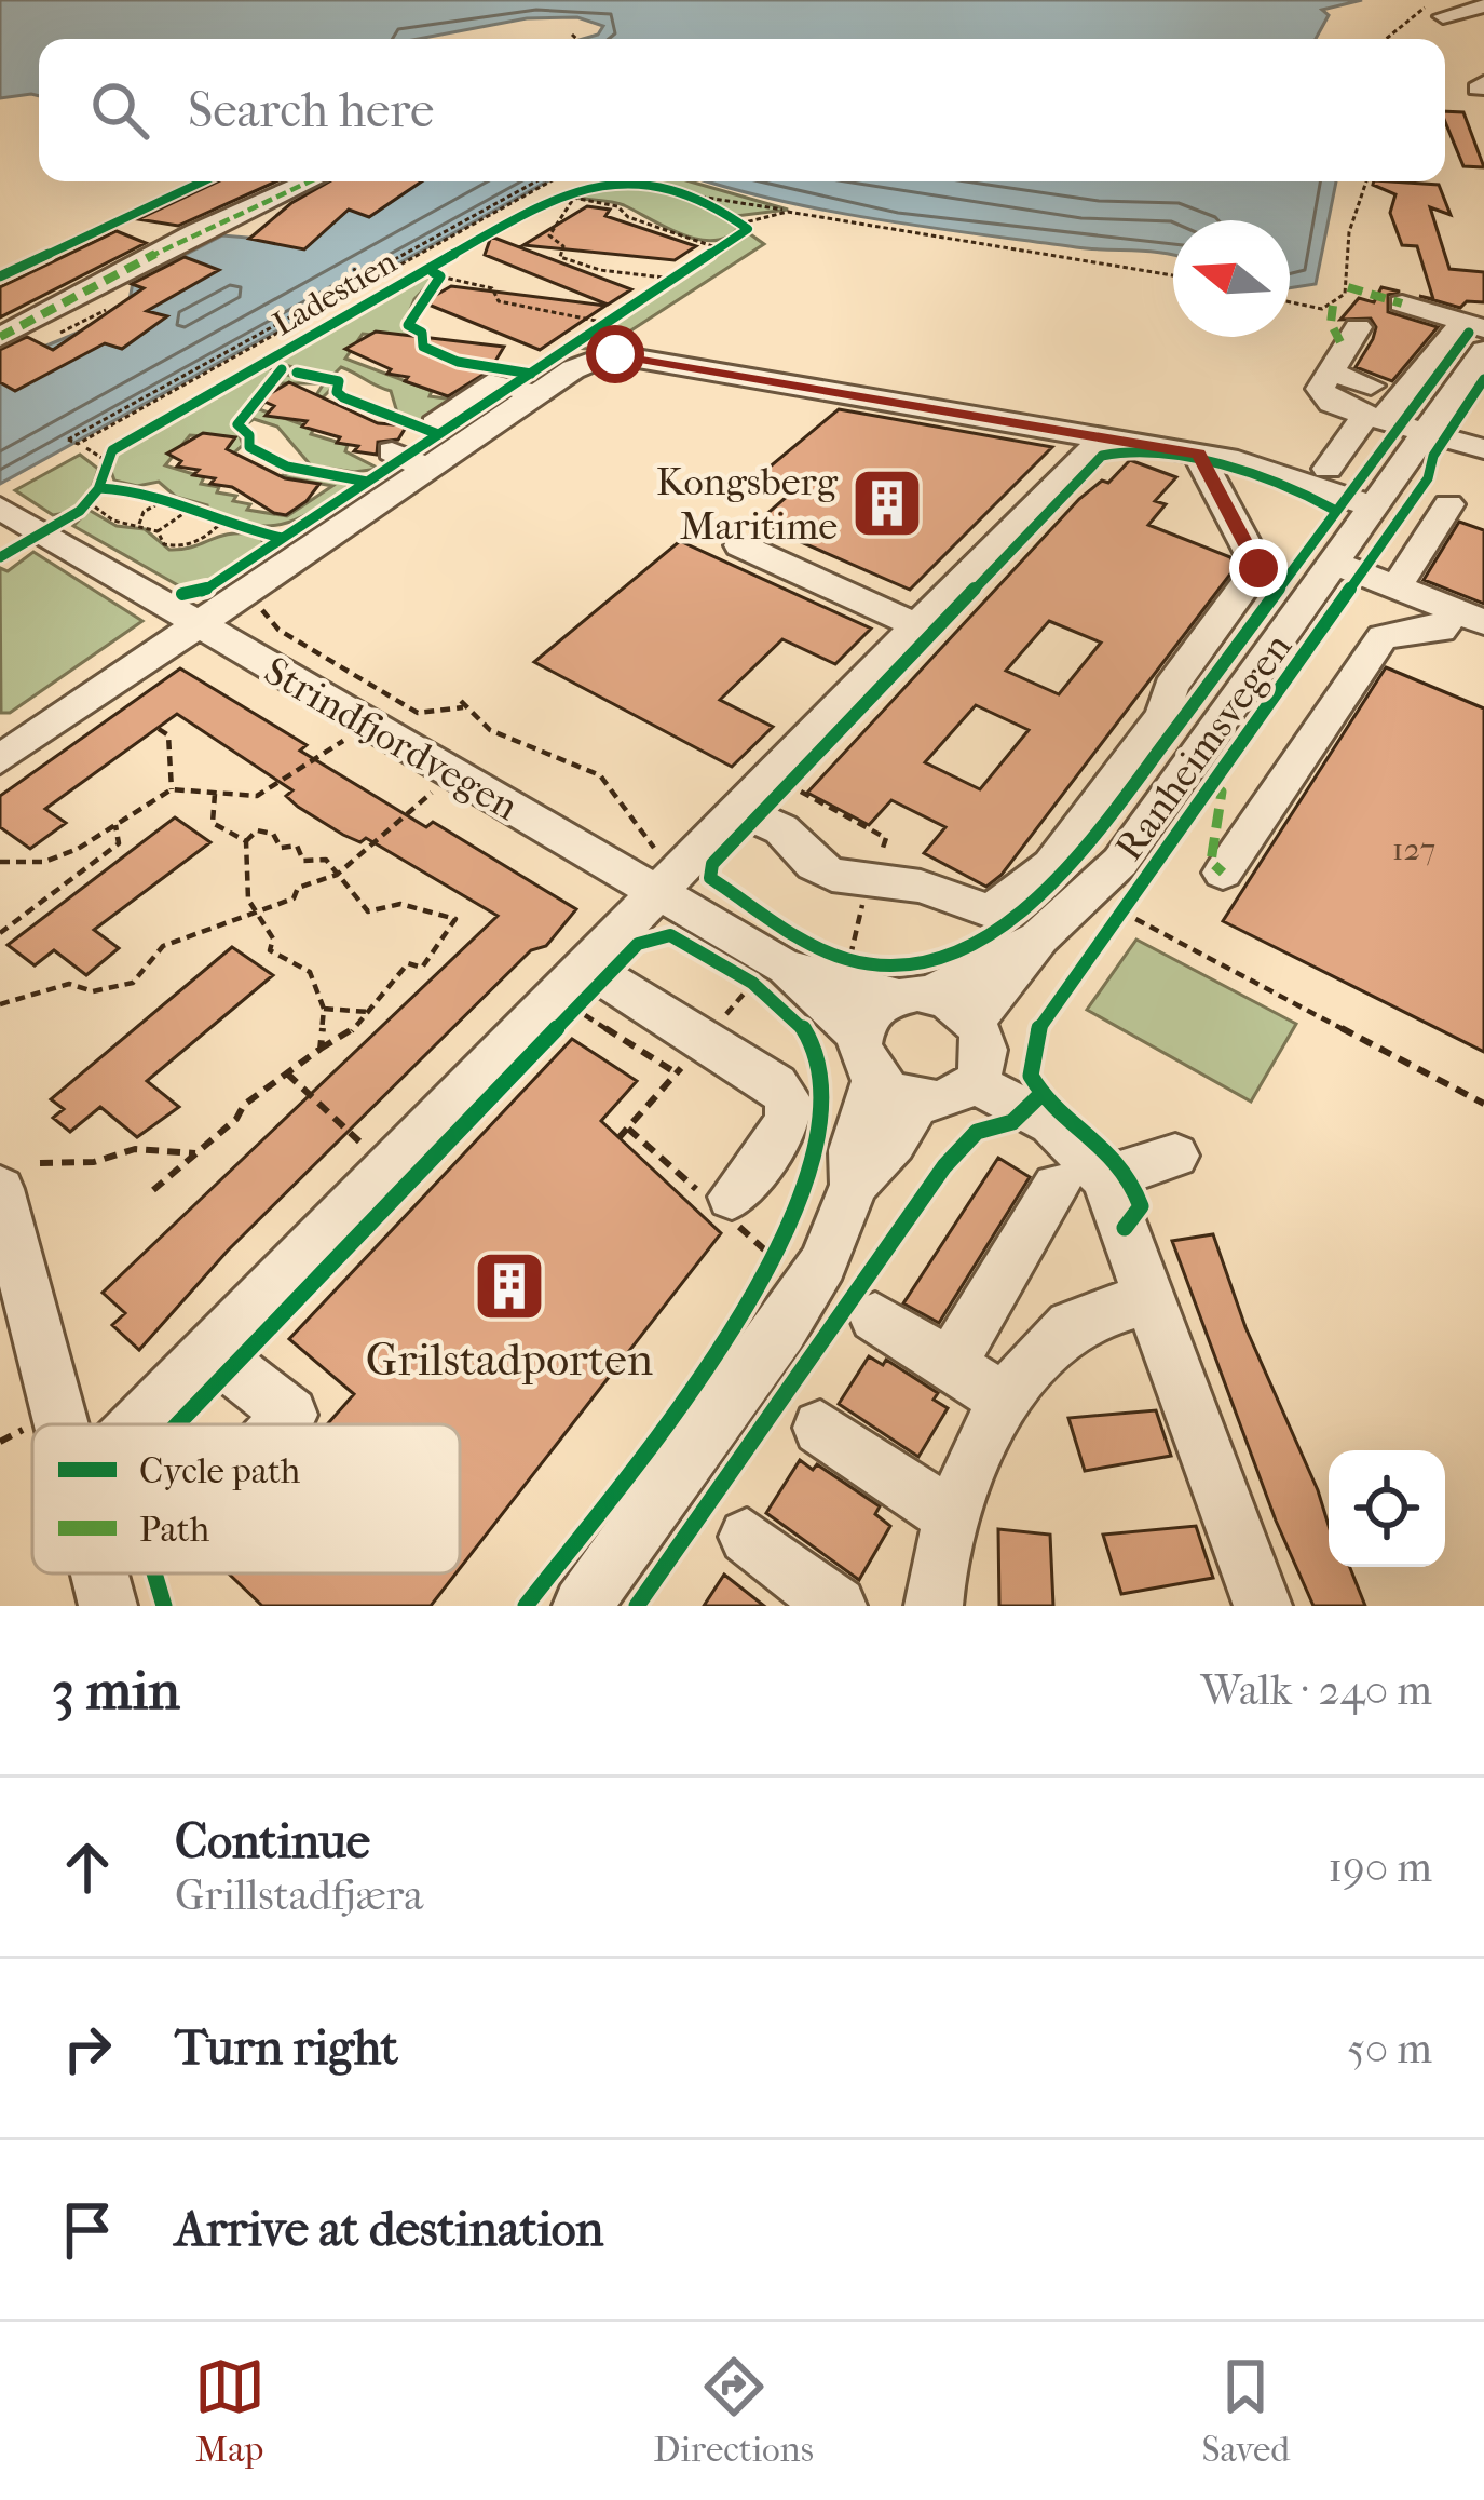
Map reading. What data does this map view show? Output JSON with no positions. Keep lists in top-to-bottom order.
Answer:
{
  "streets": {
    "street": ["Strindfjordvegen", "Ranheimsvegen"],
    "cycle path": ["Ladestien"]
  },
  "crossings": [
    ["Strindfjordvegen", "Ranheimsvegen"]
  ],
  "places": {
    "building": ["Kongsberg Maritime", "Grilstadporten"]
  },
  "house_numbers": ["127"],
  "legend": ["Cycle path", "Path"],
  "north": "left",
  "page": {
    "search": "Search here",
    "heading": ["3 min", "Walk · 240 m"],
    "list": [
      ["Continue", "Grillstadfjæra", "190 m"],
      ["Turn right", "50 m"],
      "Arrive at destination"
    ],
    "nav": ["Map", "Directions", "Saved"]
  }
}
